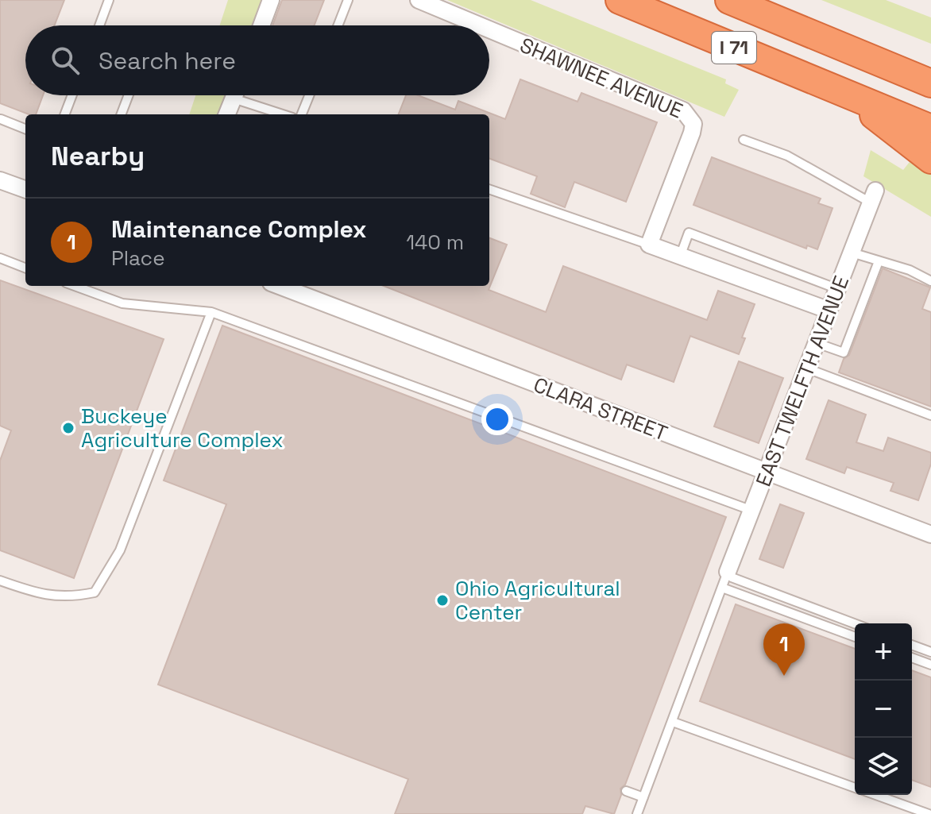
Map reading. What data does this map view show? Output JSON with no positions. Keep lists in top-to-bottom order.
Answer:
{
  "streets": {
    "highway": ["I 71"],
    "street": ["SHAWNEE AVENUE", "EAST TWELFTH AVENUE", "CLARA STREET"]
  },
  "crossings": [
    ["EAST TWELFTH AVENUE", "CLARA STREET"]
  ],
  "places": ["Buckeye Agriculture Complex", "Ohio Agricultural Center"],
  "page": {
    "search": "Search here",
    "heading": "Nearby",
    "list": [
      {
        "mark": "1",
        "name": "Maintenance Complex",
        "note": "Place",
        "value": "140 m"
      }
    ],
    "map_buttons": ["+", "−"],
    "pins": "1"
  }
}
